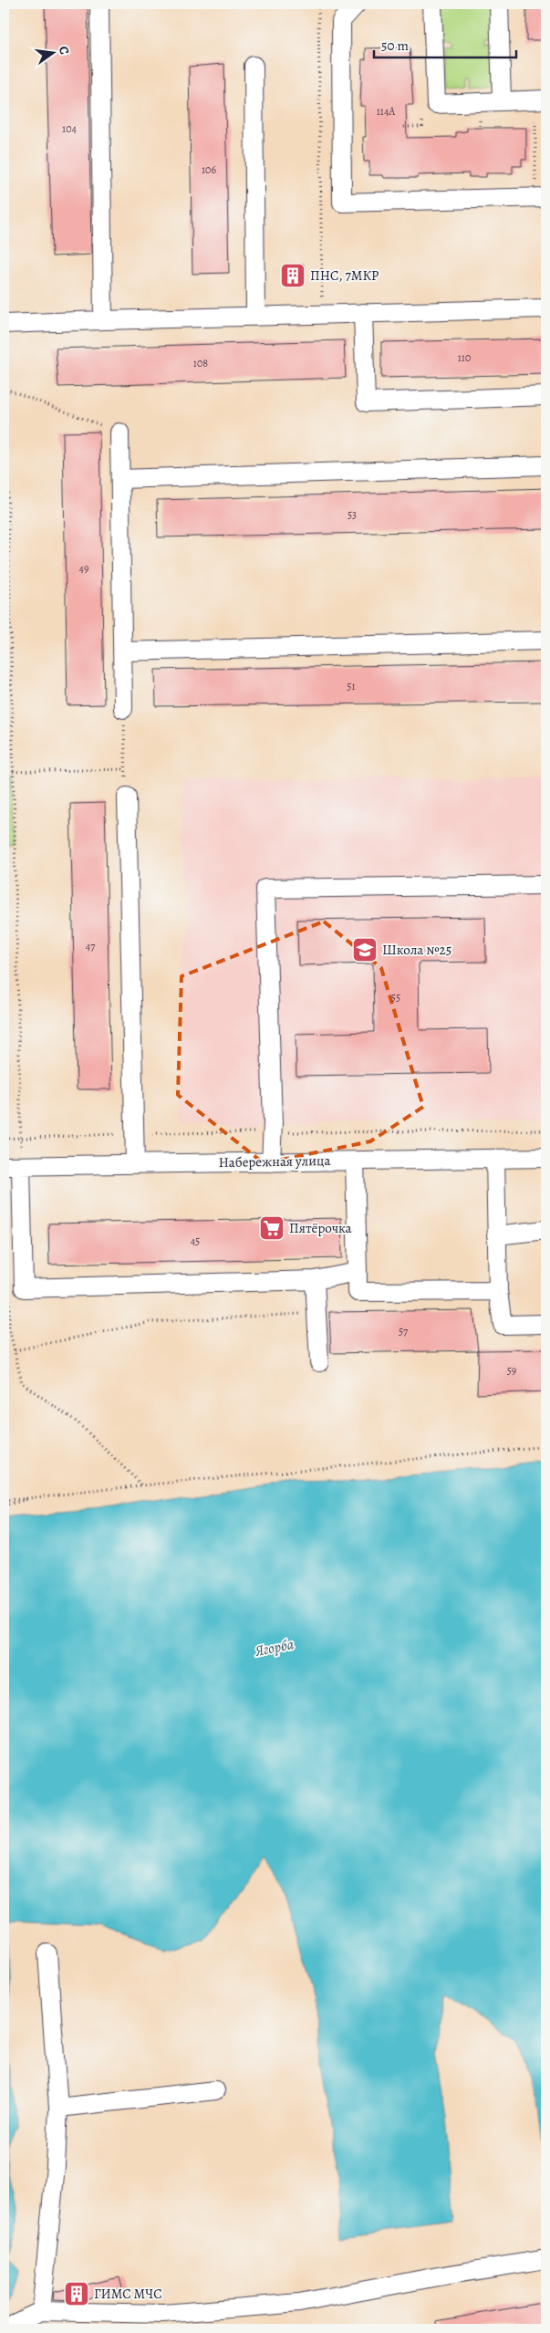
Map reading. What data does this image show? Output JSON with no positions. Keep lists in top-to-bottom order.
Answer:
{
  "streets": {
    "street": ["Набережная улица"]
  },
  "water": ["Ягорба"],
  "places": {
    "building": ["ПНС, 7МКР", "ГИМС МЧС"],
    "school or university": ["Школа №25"],
    "supermarket": ["Пятёрочка"]
  },
  "house_numbers": [
    "114А",
    "104",
    "106",
    "110",
    "108",
    "53",
    "49",
    "51",
    "47",
    "55",
    "45",
    "57",
    "59"
  ],
  "scale_bar": "50 m",
  "north": "right"
}
